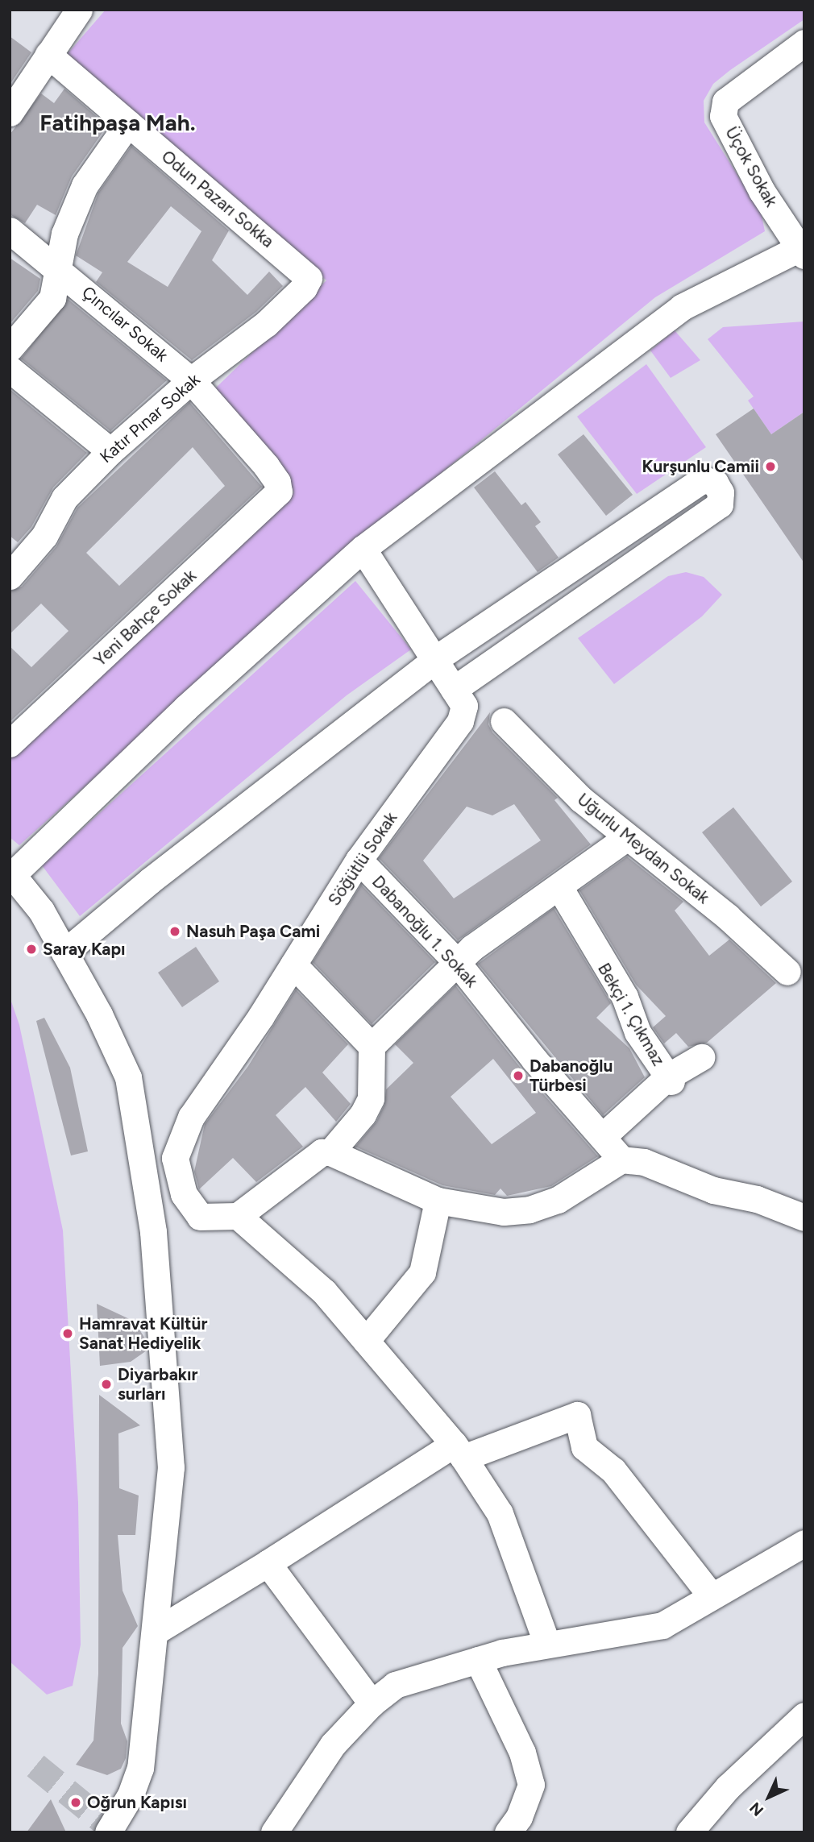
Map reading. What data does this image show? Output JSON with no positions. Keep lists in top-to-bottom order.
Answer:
{
  "streets": {
    "street": [
      "Üçok Sokak",
      "Odun Pazarı Sokka",
      "Çıncılar Sokak",
      "Katır Pınar Sokak",
      "Yeni Bahçe Sokak",
      "Uğurlu Meydan Sokak",
      "Söğütlü Sokak",
      "Dabanoğlu 1. Sokak",
      "Bekçi 1. Çıkmaz"
    ]
  },
  "crossings": [
    ["Odun Pazarı Sokka", "Katır Pınar Sokak"],
    ["Çıncılar Sokak", "Katır Pınar Sokak"],
    ["Çıncılar Sokak", "Yeni Bahçe Sokak"],
    ["Söğütlü Sokak", "Dabanoğlu 1. Sokak"]
  ],
  "districts": ["Fatihpaşa Mah."],
  "places": [
    "Kurşunlu Camii",
    "Nasuh Paşa Cami",
    "Saray Kapı",
    "Dabanoğlu Türbesi",
    "Hamravat Kültür Sanat Hediyelik",
    "Diyarbakır surları",
    "Oğrun Kapısı"
  ],
  "north": "bottom left"
}
